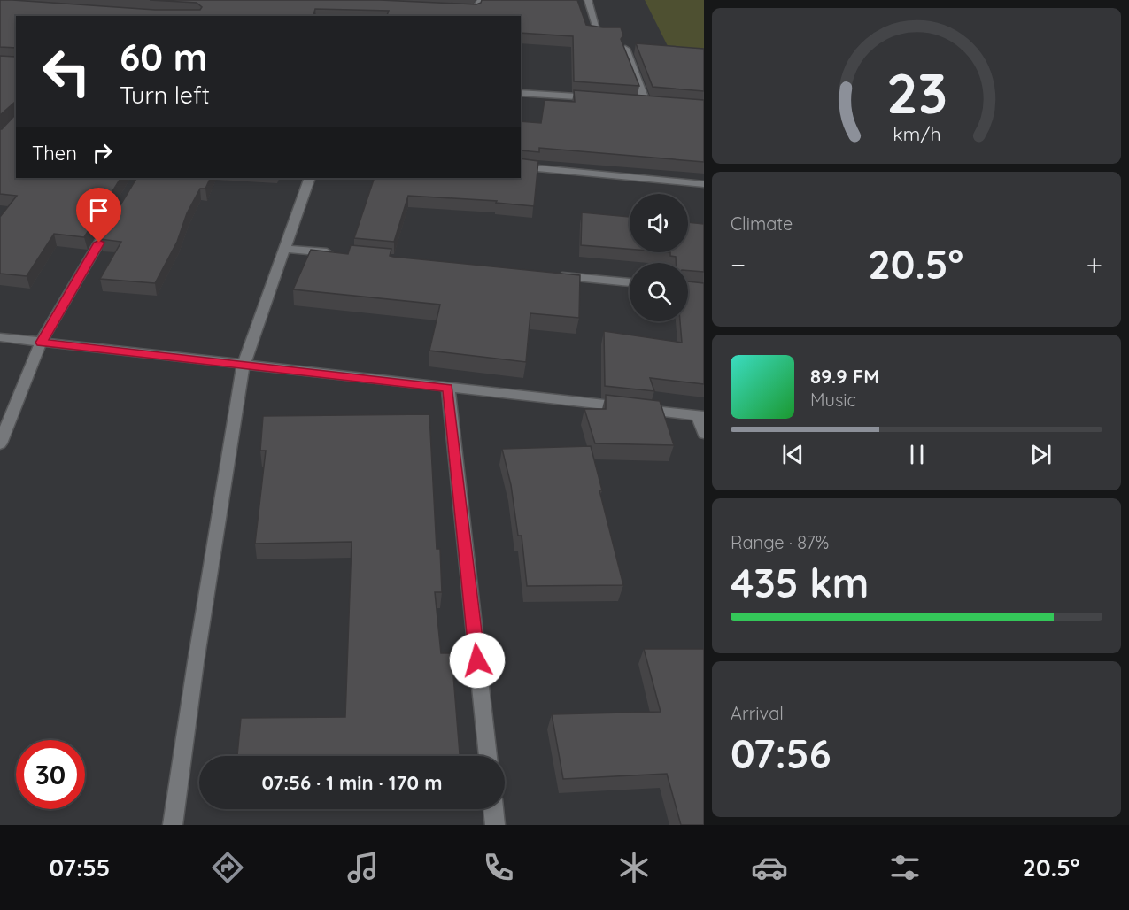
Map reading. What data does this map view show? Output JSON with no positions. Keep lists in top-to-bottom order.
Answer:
{
  "page": {
    "turn": ["60 m", "Turn left"],
    "then": "Then",
    "tile": [
      "Climate",
      ["Range · 87%", "435 km"],
      ["Arrival", "07:56"]
    ],
    "heat": ["−", "20.5°", "+"],
    "song": ["89.9 FM", "Music"],
    "limit": "30",
    "trip": "07:56 · 1 min · 170 m",
    "tabs": ["07:55", "20.5°"],
    "gauge": ["23", "km/h"]
  }
}
